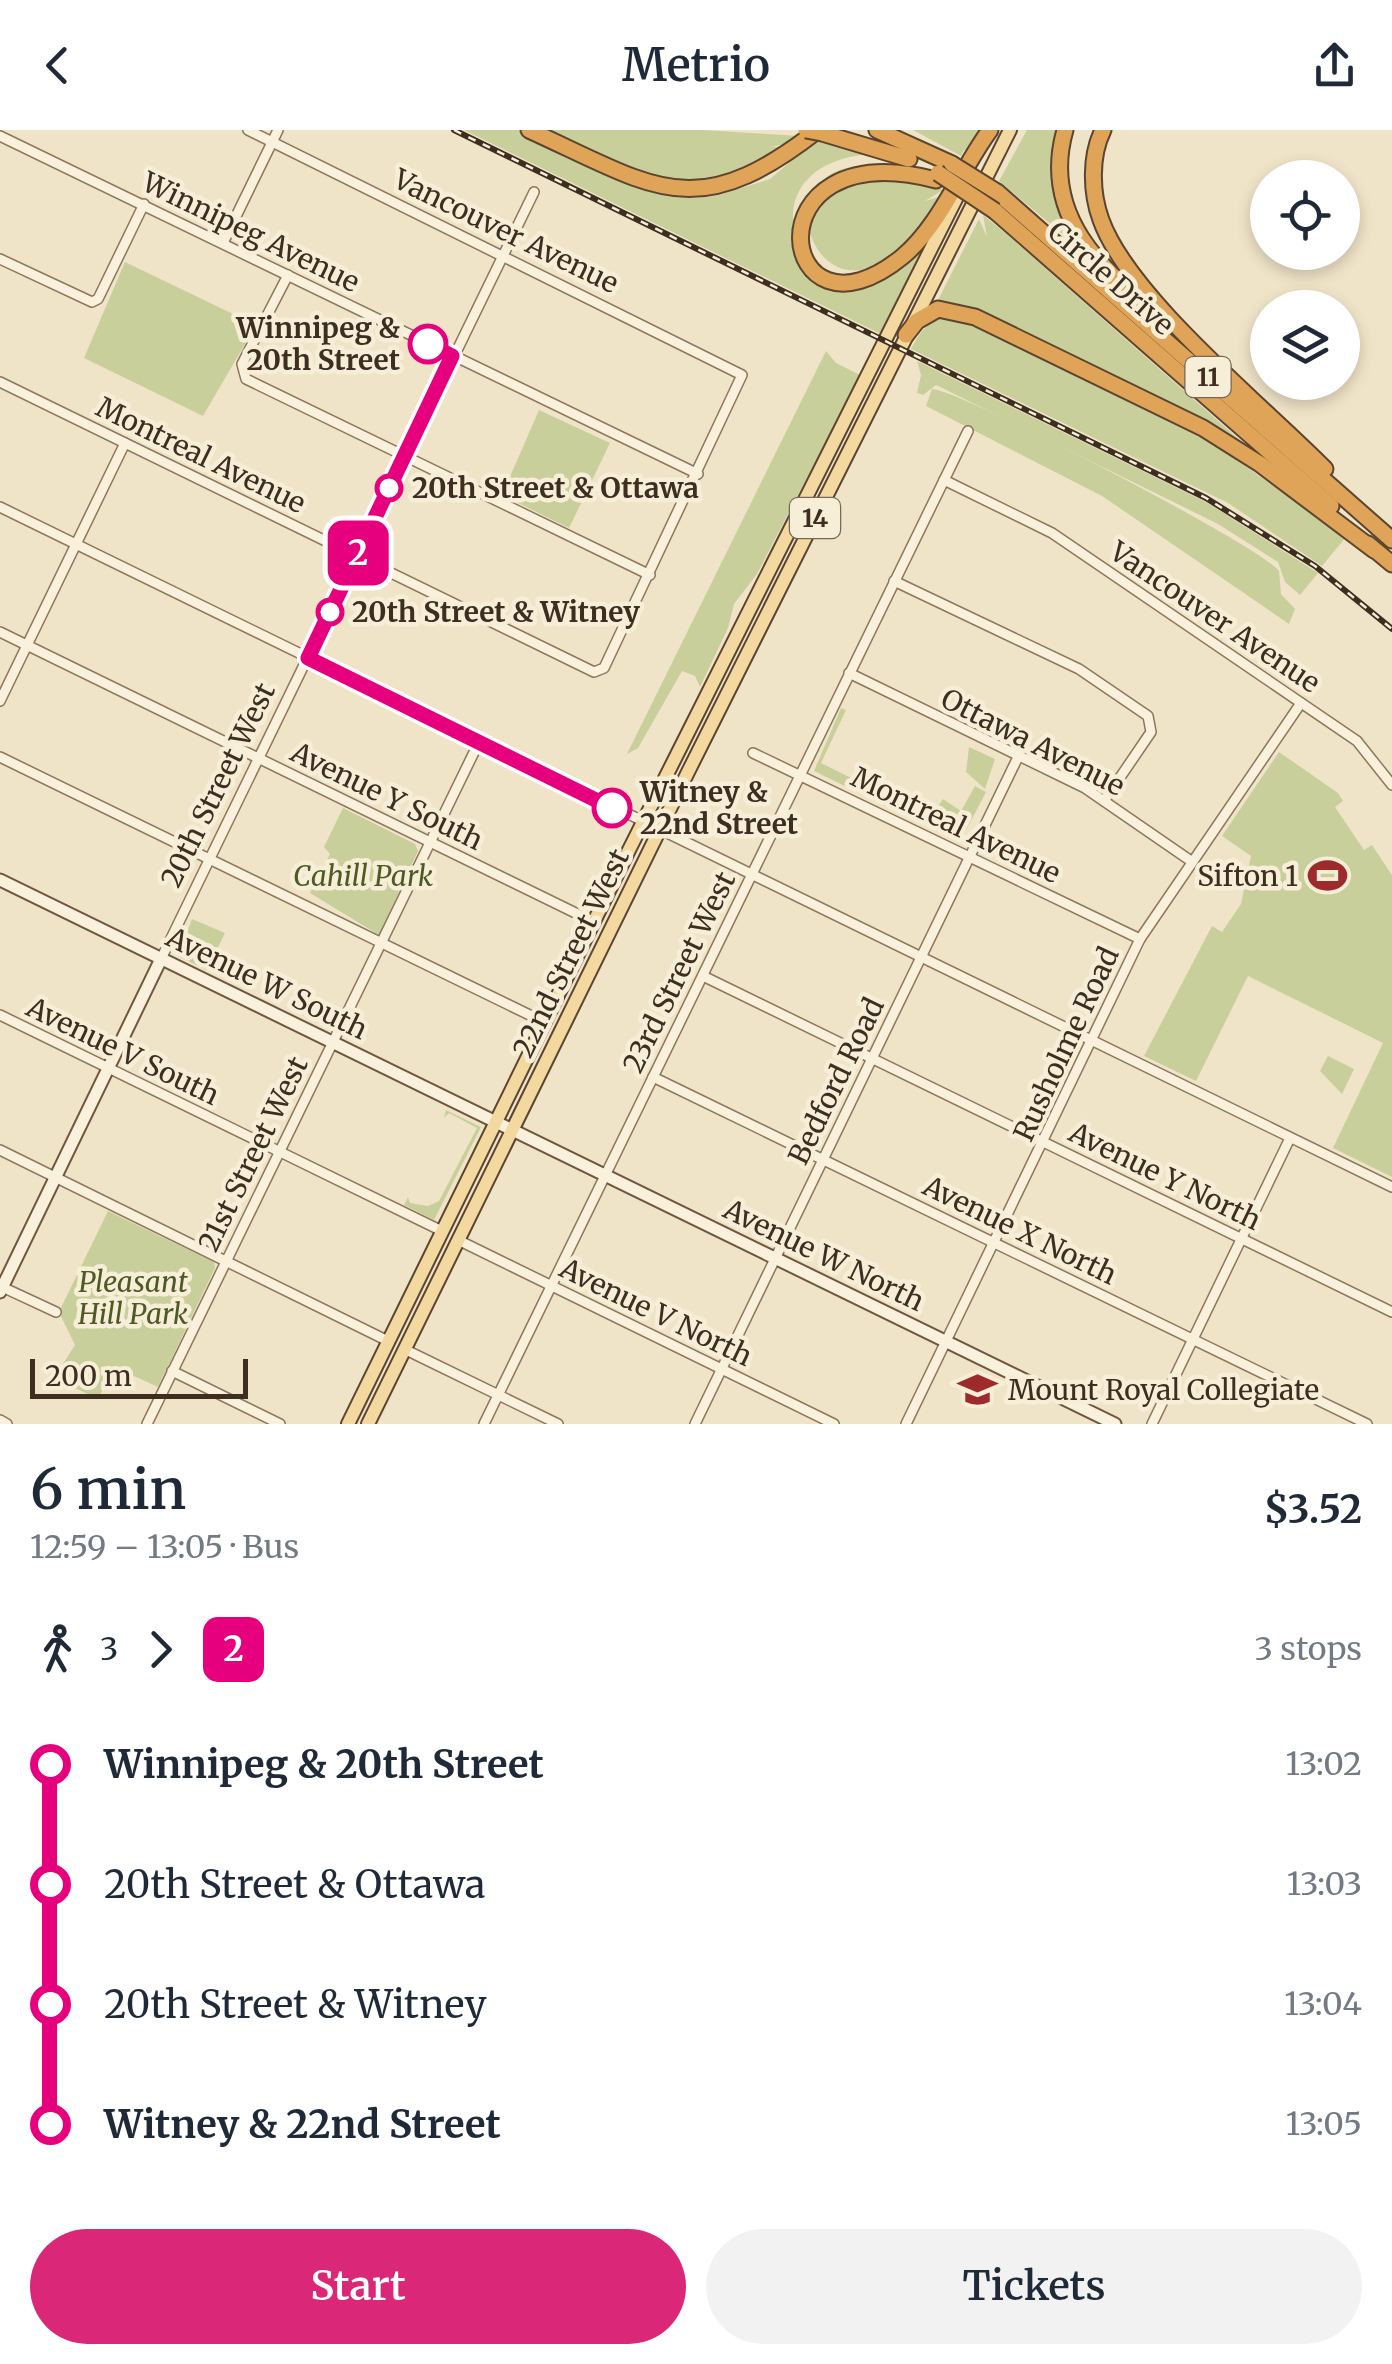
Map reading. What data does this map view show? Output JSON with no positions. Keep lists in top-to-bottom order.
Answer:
{
  "streets": {
    "highway": ["Circle Drive", "11"],
    "main road": ["14", "22nd Street West"],
    "street": [
      "Vancouver Avenue",
      "Winnipeg Avenue",
      "Montreal Avenue",
      "Ottawa Avenue",
      "20th Street West",
      "Avenue Y South",
      "23rd Street West",
      "Avenue W South",
      "Rusholme Road",
      "Avenue V South",
      "Bedford Road",
      "21st Street West",
      "Avenue Y North",
      "Avenue X North",
      "Avenue W North",
      "Avenue V North"
    ]
  },
  "crossings": [
    ["Vancouver Avenue", "Winnipeg Avenue"],
    ["Vancouver Avenue", "20th Street West"],
    ["Vancouver Avenue", "23rd Street West"],
    ["Vancouver Avenue", "Rusholme Road"],
    ["Winnipeg Avenue", "20th Street West"],
    ["Montreal Avenue", "20th Street West"],
    ["Montreal Avenue", "23rd Street West"],
    ["Montreal Avenue", "Rusholme Road"],
    ["Montreal Avenue", "Bedford Road"],
    ["Ottawa Avenue", "23rd Street West"],
    ["Ottawa Avenue", "Rusholme Road"],
    ["Ottawa Avenue", "Bedford Road"],
    ["20th Street West", "Avenue Y South"],
    ["20th Street West", "Avenue W South"],
    ["20th Street West", "Avenue V South"],
    ["Avenue Y South", "22nd Street West"],
    ["Avenue Y South", "21st Street West"],
    ["22nd Street West", "Avenue W South"],
    ["22nd Street West", "Avenue V South"],
    ["22nd Street West", "Avenue W North"],
    ["22nd Street West", "Avenue V North"],
    ["23rd Street West", "Avenue Y North"],
    ["23rd Street West", "Avenue X North"],
    ["23rd Street West", "Avenue W North"],
    ["23rd Street West", "Avenue V North"],
    ["Avenue W South", "21st Street West"],
    ["Avenue W South", "Avenue W North"],
    ["Rusholme Road", "Avenue Y North"],
    ["Rusholme Road", "Avenue X North"],
    ["Rusholme Road", "Avenue W North"],
    ["Avenue V South", "21st Street West"],
    ["Bedford Road", "Avenue Y North"],
    ["Bedford Road", "Avenue X North"],
    ["Bedford Road", "Avenue W North"],
    ["Bedford Road", "Avenue V North"]
  ],
  "parks": ["Cahill Park", "Pleasant Hill Park"],
  "places": {
    "other": [
      "Winnipeg & 20th Street",
      "20th Street & Ottawa",
      "20th Street & Witney",
      "Witney & 22nd Street"
    ],
    "sports": ["Sifton 1"],
    "school or university": ["Mount Royal Collegiate"]
  },
  "lines": ["bus line 2"],
  "scale_bar": "200 m",
  "page": {
    "header": "Metrio",
    "on_map": "2",
    "scale": "200 m",
    "heading": ["6 min", "12:59 – 13:05 · Bus", "$3.52"],
    "legs": ["3", "2", "3 stops"],
    "list": [
      {
        "name": "Winnipeg & 20th Street",
        "value": "13:02"
      },
      {
        "name": "20th Street & Ottawa",
        "value": "13:03"
      },
      {
        "name": "20th Street & Witney",
        "value": "13:04"
      },
      {
        "name": "Witney & 22nd Street",
        "value": "13:05"
      }
    ],
    "buttons": ["Start", "Tickets"]
  }
}
